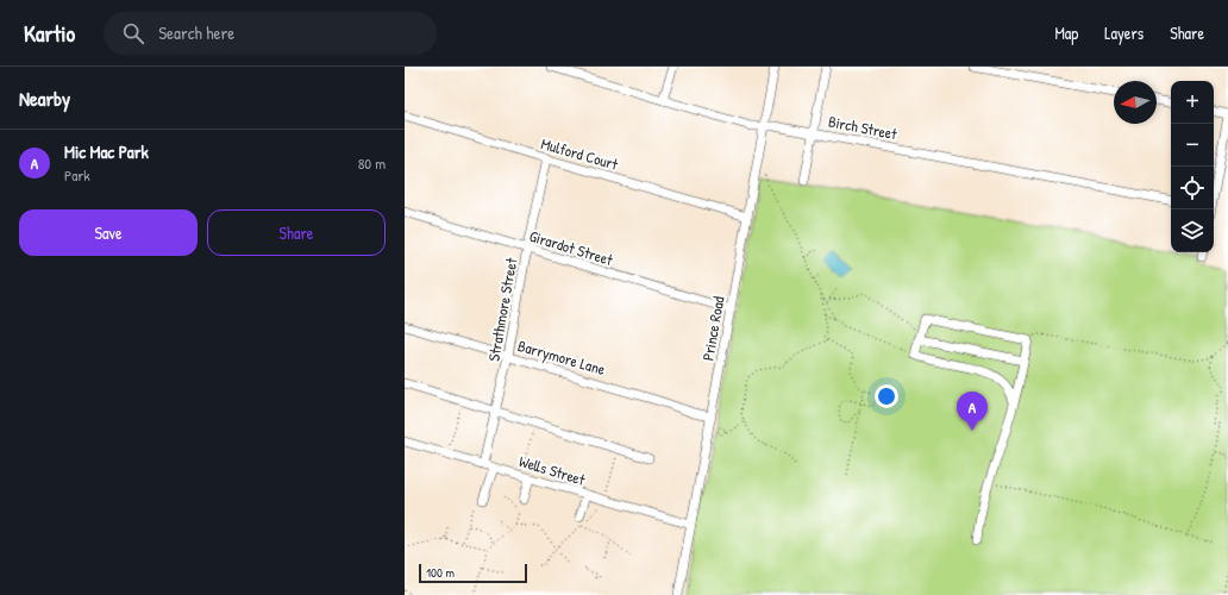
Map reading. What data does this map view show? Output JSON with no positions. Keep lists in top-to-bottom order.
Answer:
{
  "streets": {
    "street": [
      "Birch Street",
      "Mulford Court",
      "Girardot Street",
      "Strathmore Street",
      "Prince Road",
      "Barrymore Lane",
      "Wells Street"
    ]
  },
  "crossings": [
    ["Birch Street", "Prince Road"],
    ["Mulford Court", "Strathmore Street"],
    ["Mulford Court", "Prince Road"],
    ["Girardot Street", "Strathmore Street"],
    ["Girardot Street", "Prince Road"],
    ["Strathmore Street", "Barrymore Lane"],
    ["Strathmore Street", "Wells Street"],
    ["Prince Road", "Barrymore Lane"],
    ["Prince Road", "Wells Street"]
  ],
  "scale_bar": "100 m",
  "north": "left",
  "page": {
    "header": "Kartio",
    "search": "Search here",
    "nav": ["Map", "Layers", "Share"],
    "heading": "Nearby",
    "map_buttons": ["+", "−"],
    "list": [
      {
        "mark": "A",
        "name": "Mic Mac Park",
        "note": "Park",
        "value": "80 m"
      }
    ],
    "buttons": ["Save", "Share"],
    "pins": "A",
    "scale": "100 m"
  }
}
